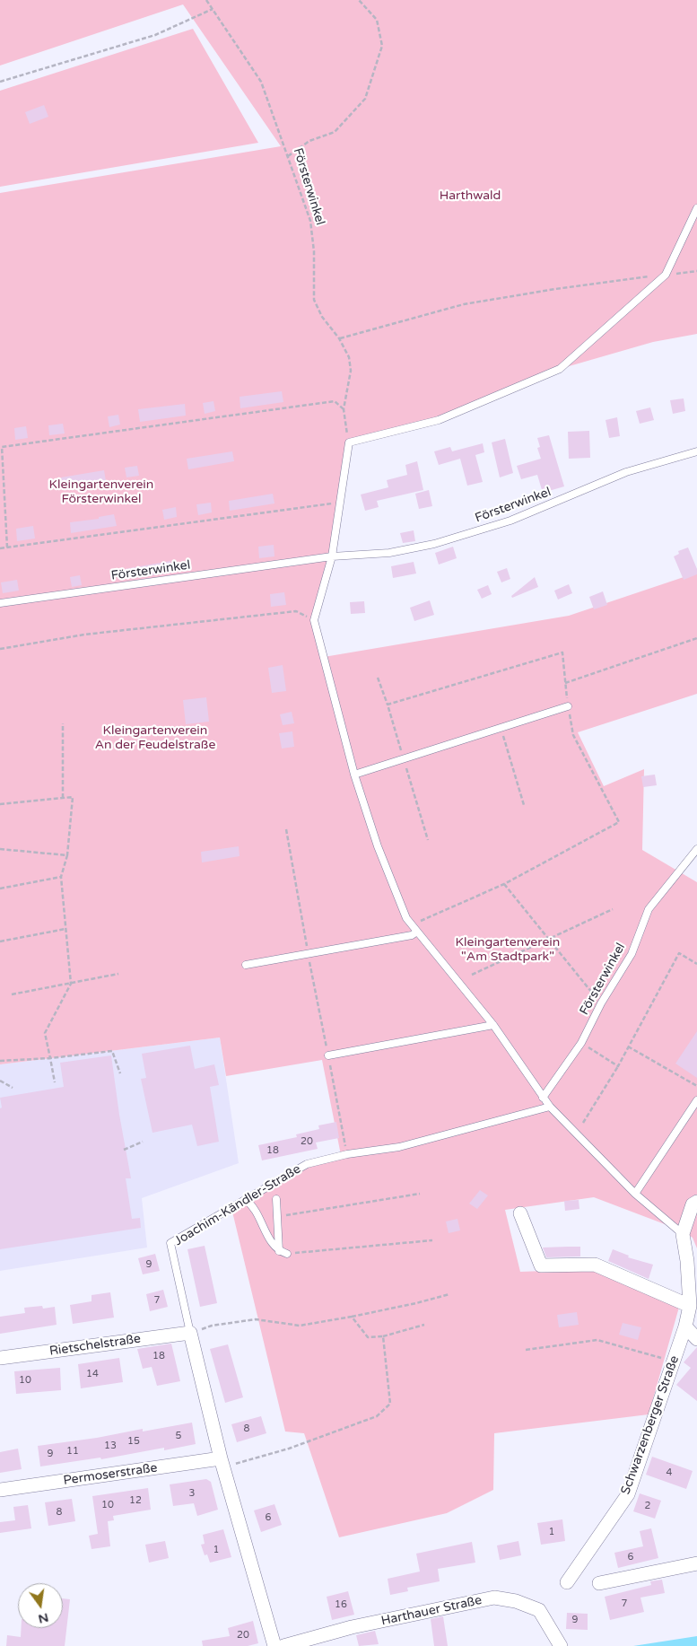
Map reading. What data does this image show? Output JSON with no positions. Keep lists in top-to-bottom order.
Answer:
{
  "streets": {
    "street": [
      "Joachim-Kändler-Straße",
      "Rietschelstraße",
      "Schwarzenberger Straße",
      "Permoserstraße",
      "Harthauer Straße"
    ],
    "lane": ["Försterwinkel"]
  },
  "crossings": [
    ["Joachim-Kändler-Straße", "Rietschelstraße"],
    ["Joachim-Kändler-Straße", "Permoserstraße"]
  ],
  "parks": [
    "Harthwald",
    "Kleingartenverein Försterwinkel",
    "Kleingartenverein An der Feudelstraße",
    "Kleingartenverein \"Am Stadtpark\""
  ],
  "house_numbers": [
    "20",
    "18",
    "9",
    "7",
    "18",
    "14",
    "10",
    "8",
    "5",
    "15",
    "13",
    "11",
    "9",
    "4",
    "3",
    "12",
    "10",
    "2",
    "8",
    "6",
    "1",
    "1",
    "6",
    "7",
    "16",
    "9",
    "20"
  ],
  "north": "bottom"
}
